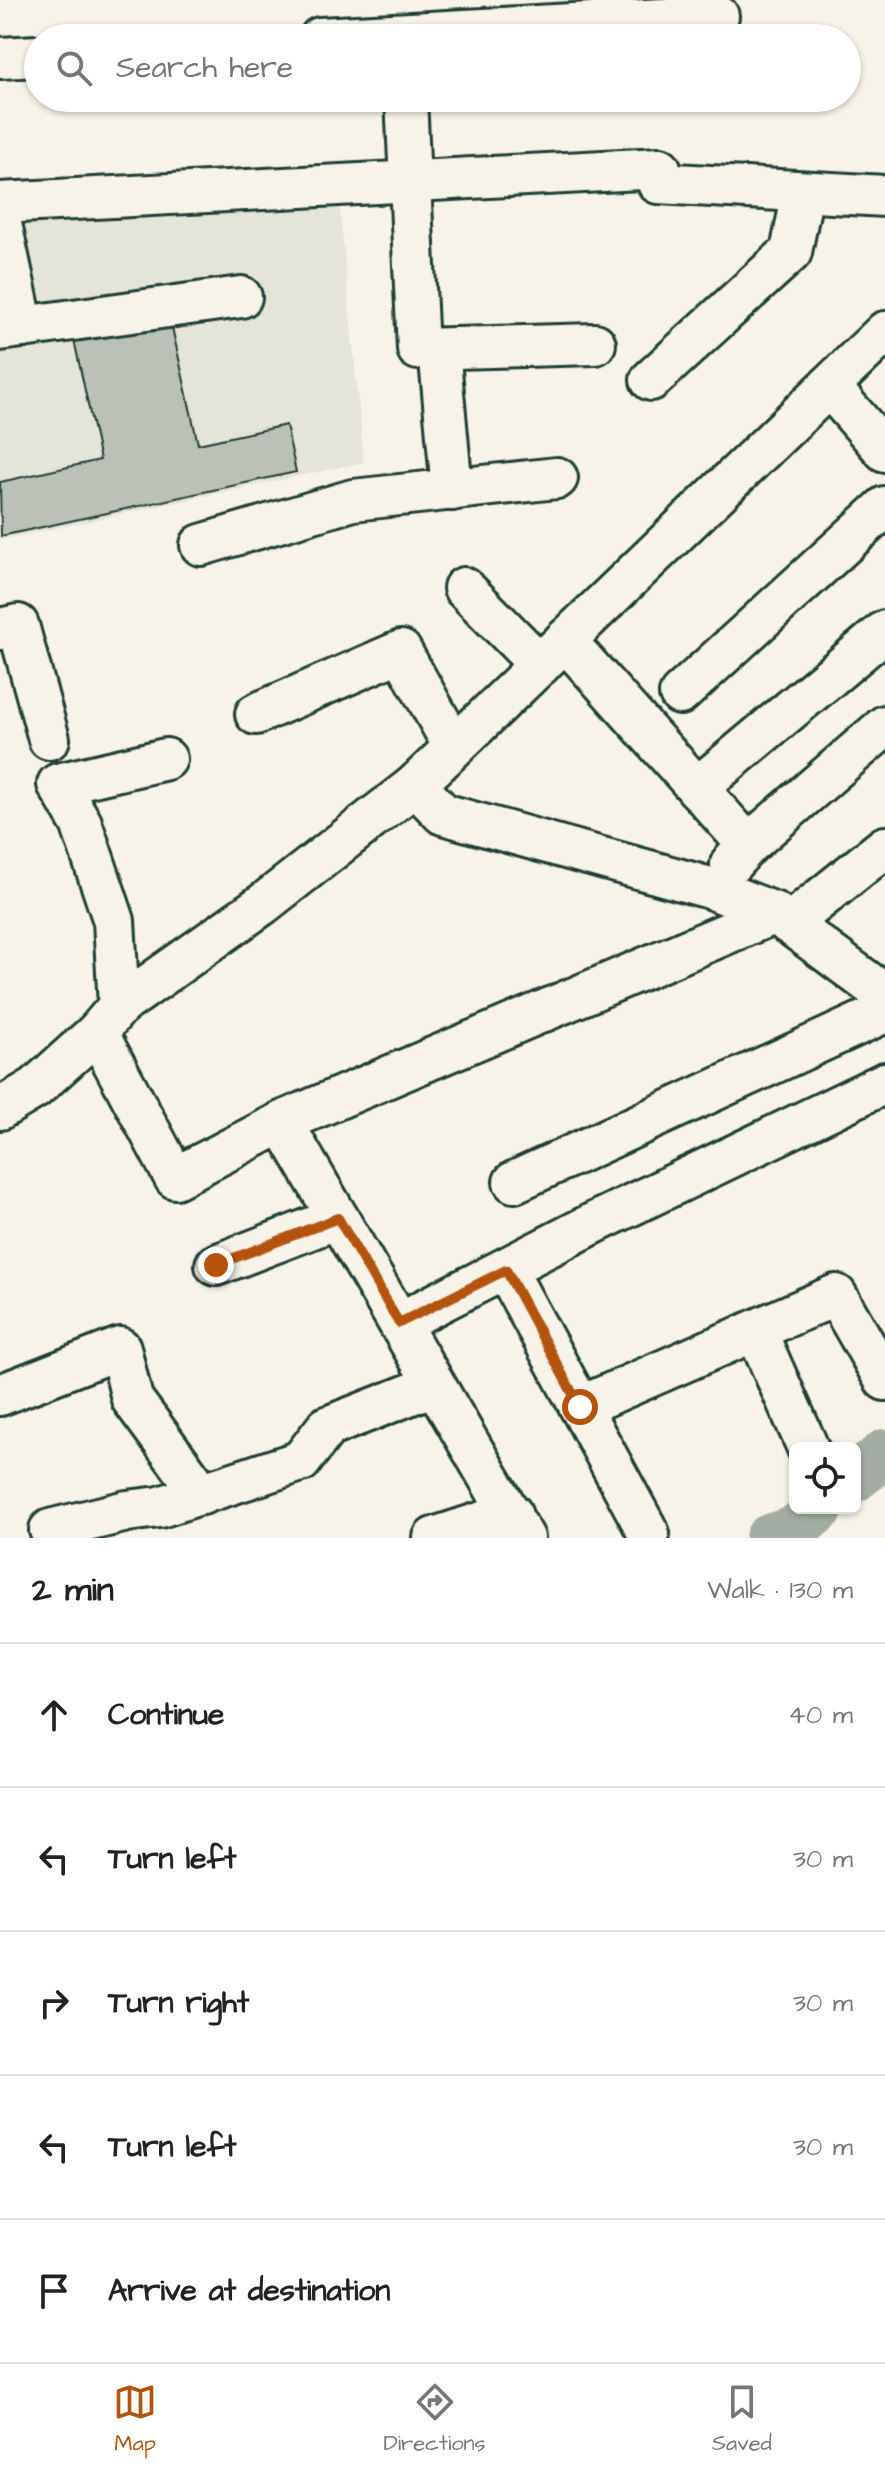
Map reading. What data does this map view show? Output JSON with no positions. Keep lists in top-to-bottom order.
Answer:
{
  "page": {
    "search": "Search here",
    "heading": ["2 min", "Walk · 130 m"],
    "list": [
      ["Continue", "40 m"],
      ["Turn left", "30 m"],
      ["Turn right", "30 m"],
      ["Turn left", "30 m"],
      "Arrive at destination"
    ],
    "nav": ["Map", "Directions", "Saved"]
  }
}
